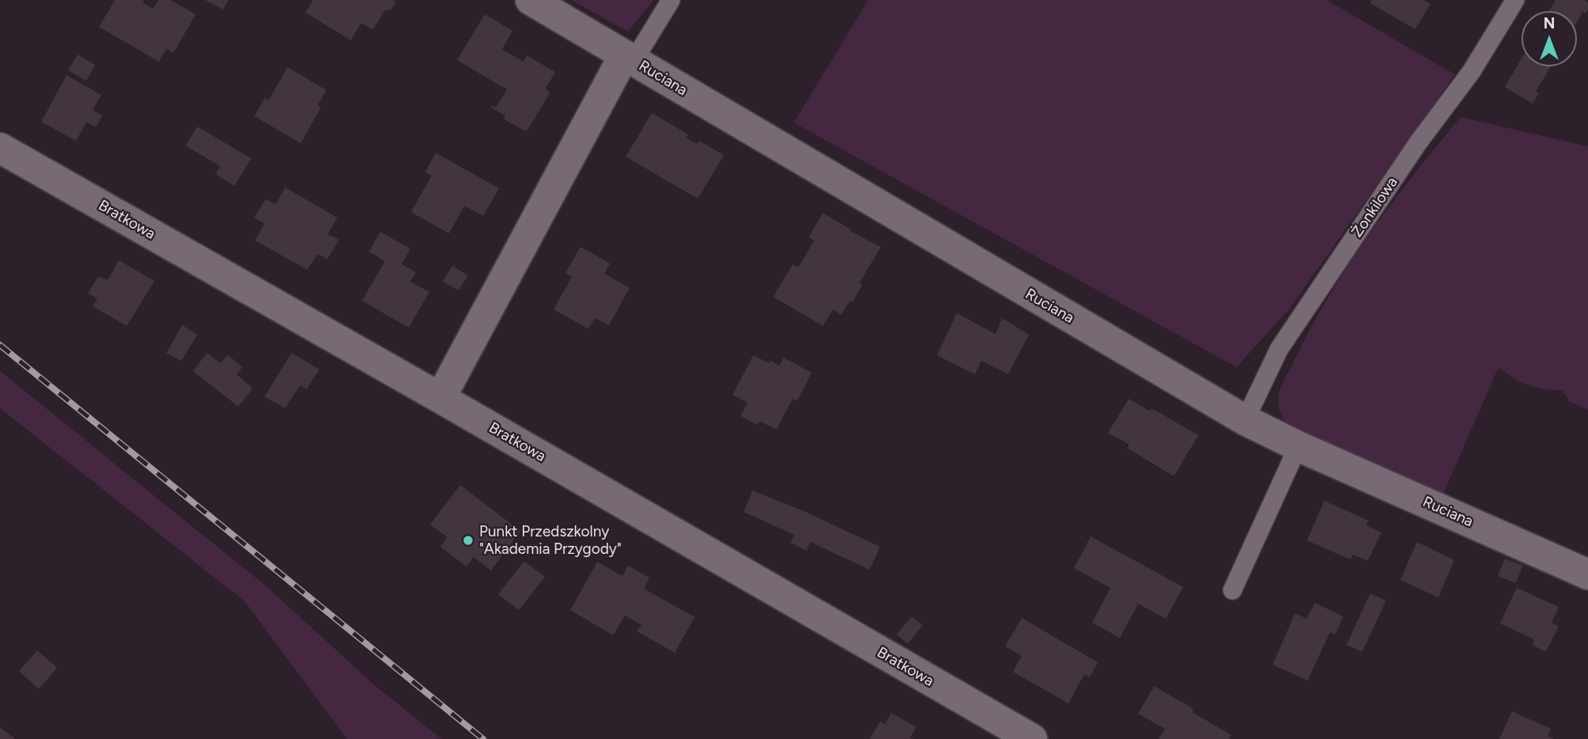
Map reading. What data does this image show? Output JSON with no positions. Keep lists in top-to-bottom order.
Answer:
{
  "streets": {
    "street": ["Ruciana", "Bratkowa"],
    "lane": ["Żonkilowa"]
  },
  "crossings": [
    ["Ruciana", "Żonkilowa"]
  ],
  "places": ["Punkt Przedszkolny \"Akademia Przygody\""],
  "north": "top"
}
